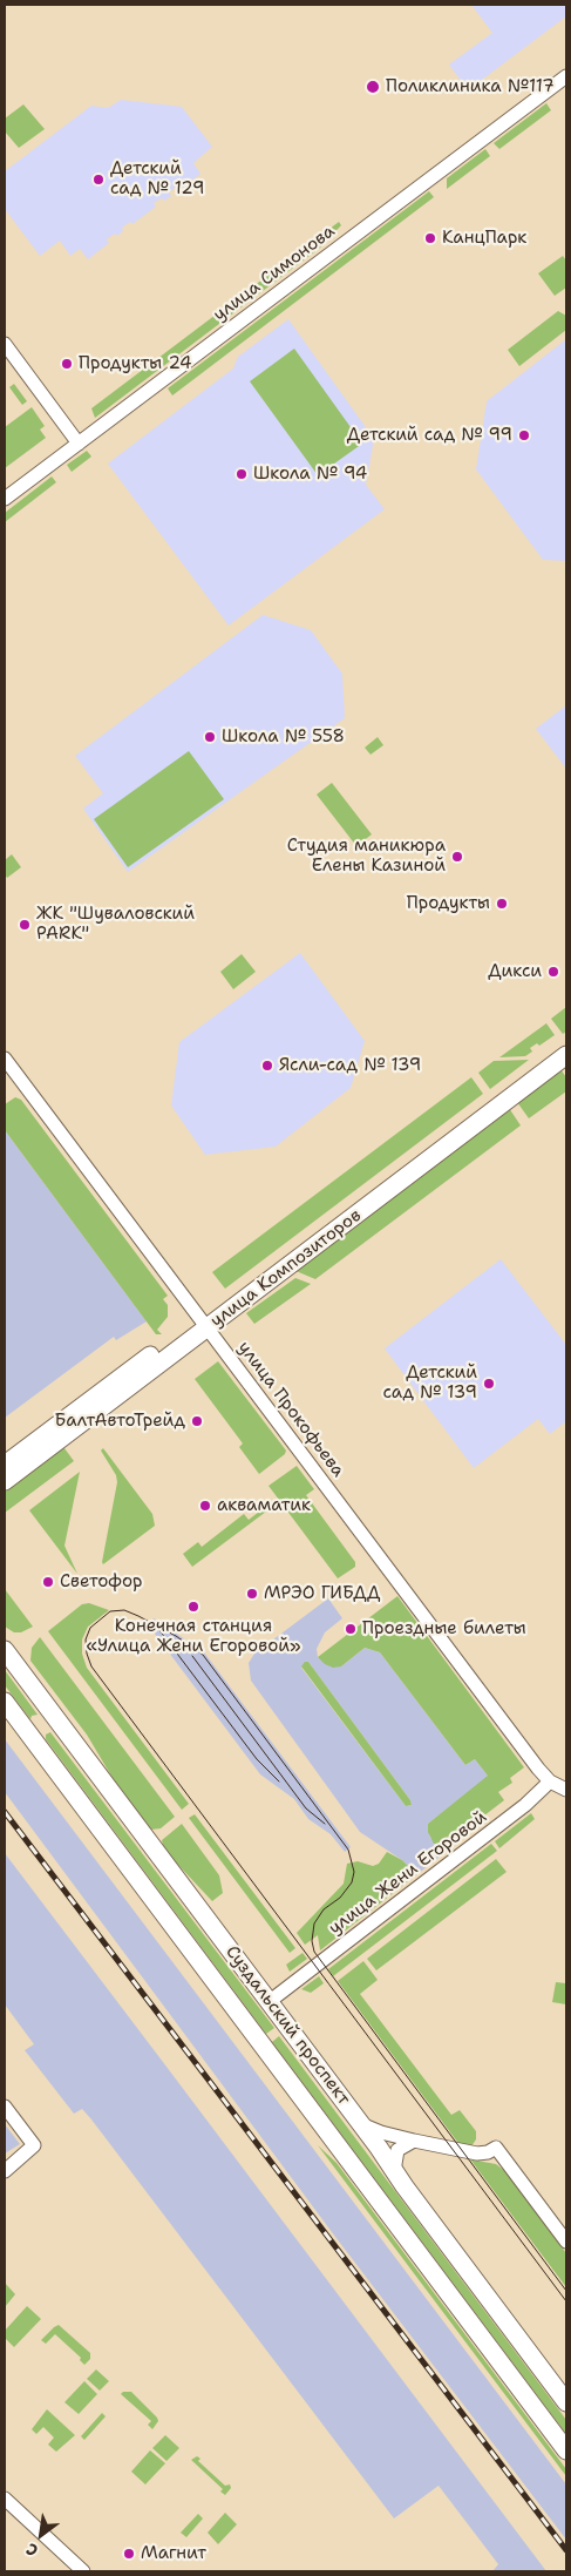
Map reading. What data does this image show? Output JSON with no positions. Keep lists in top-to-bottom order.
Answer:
{
  "streets": {
    "main road": ["улица Композиторов", "Суздальский проспект"],
    "street": ["улица Симонова", "улица Прокофьева", "улица Жени Егоровой"]
  },
  "crossings": [
    ["улица Композиторов", "улица Прокофьева"],
    ["улица Прокофьева", "улица Жени Егоровой"],
    ["улица Жени Егоровой", "Суздальский проспект"]
  ],
  "places": [
    "Поликлиника №117",
    "Детский сад № 129",
    "КанцПарк",
    "Продукты 24",
    "Детский сад № 99",
    "Школа № 94",
    "Школа № 558",
    "Студия маникюра Елены Казиной",
    "Продукты",
    "ЖК \"Шуваловский PARK\"",
    "Дикси",
    "Ясли-сад № 139",
    "Детский сад № 139",
    "БалтАвтоТрейд",
    "акваматик",
    "Светофор",
    "МРЭО ГИБДД",
    "Конечная станция «Улица Жени Егоровой»",
    "Проездные билеты",
    "Магнит"
  ],
  "north": "bottom left"
}
